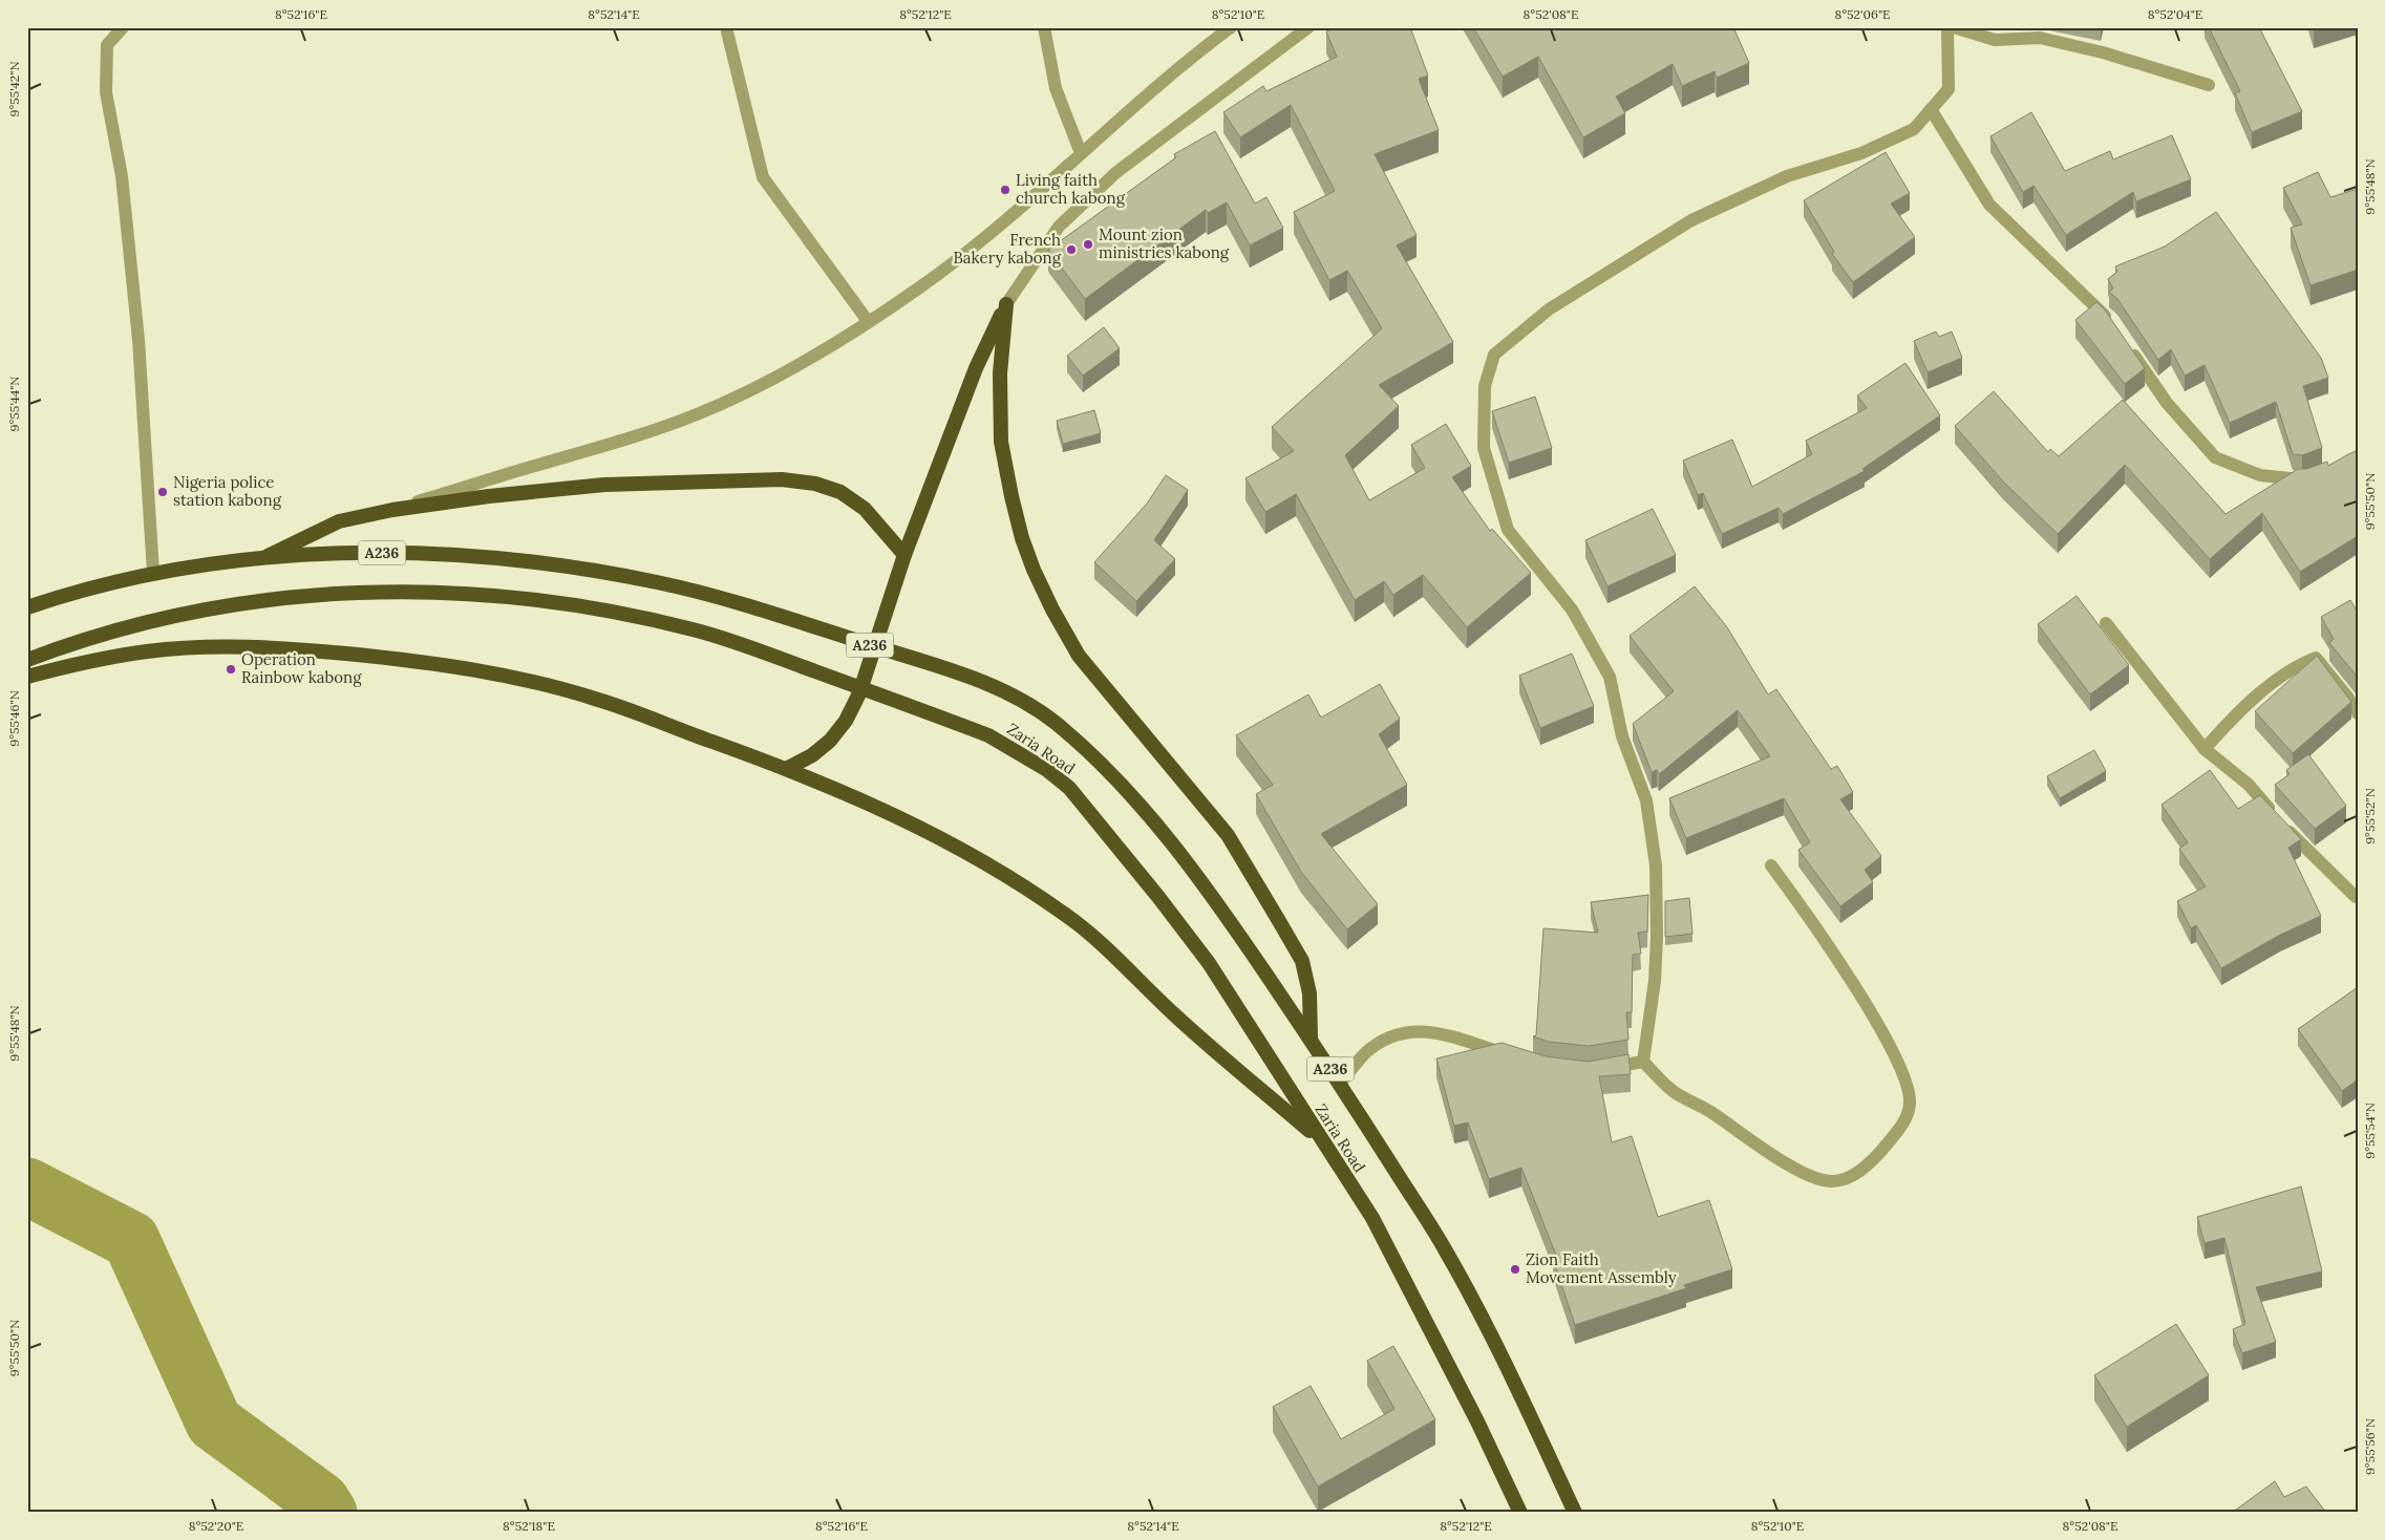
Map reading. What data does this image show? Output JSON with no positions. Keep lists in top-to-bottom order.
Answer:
{
  "streets": {
    "highway": ["A236", "Zaria Road"]
  },
  "places": [
    "Living faith church kabong",
    "Mount zion ministries kabong",
    "French Bakery kabong",
    "Nigeria police station kabong",
    "Operation Rainbow kabong",
    "Zion Faith Movement Assembly"
  ],
  "coordinates": [
    "8°52'16\"E",
    "8°52'14\"E",
    "8°52'12\"E",
    "8°52'10\"E",
    "8°52'08\"E",
    "8°52'06\"E",
    "8°52'04\"E",
    "9°55'42\"N",
    "9°55'48\"N",
    "9°55'44\"N",
    "9°55'50\"N",
    "9°55'46\"N",
    "9°55'52\"N",
    "9°55'54\"N",
    "9°55'56\"N",
    "8°52'20\"E",
    "8°52'18\"E"
  ]
}
